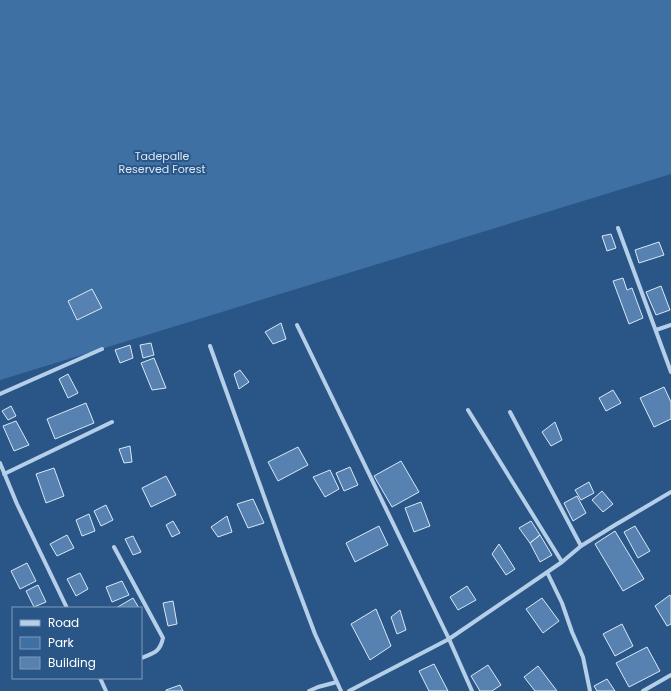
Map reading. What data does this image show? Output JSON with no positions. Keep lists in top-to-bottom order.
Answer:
{
  "parks": ["Tadepalle Reserved Forest"],
  "legend": ["Road", "Park", "Building"]
}
